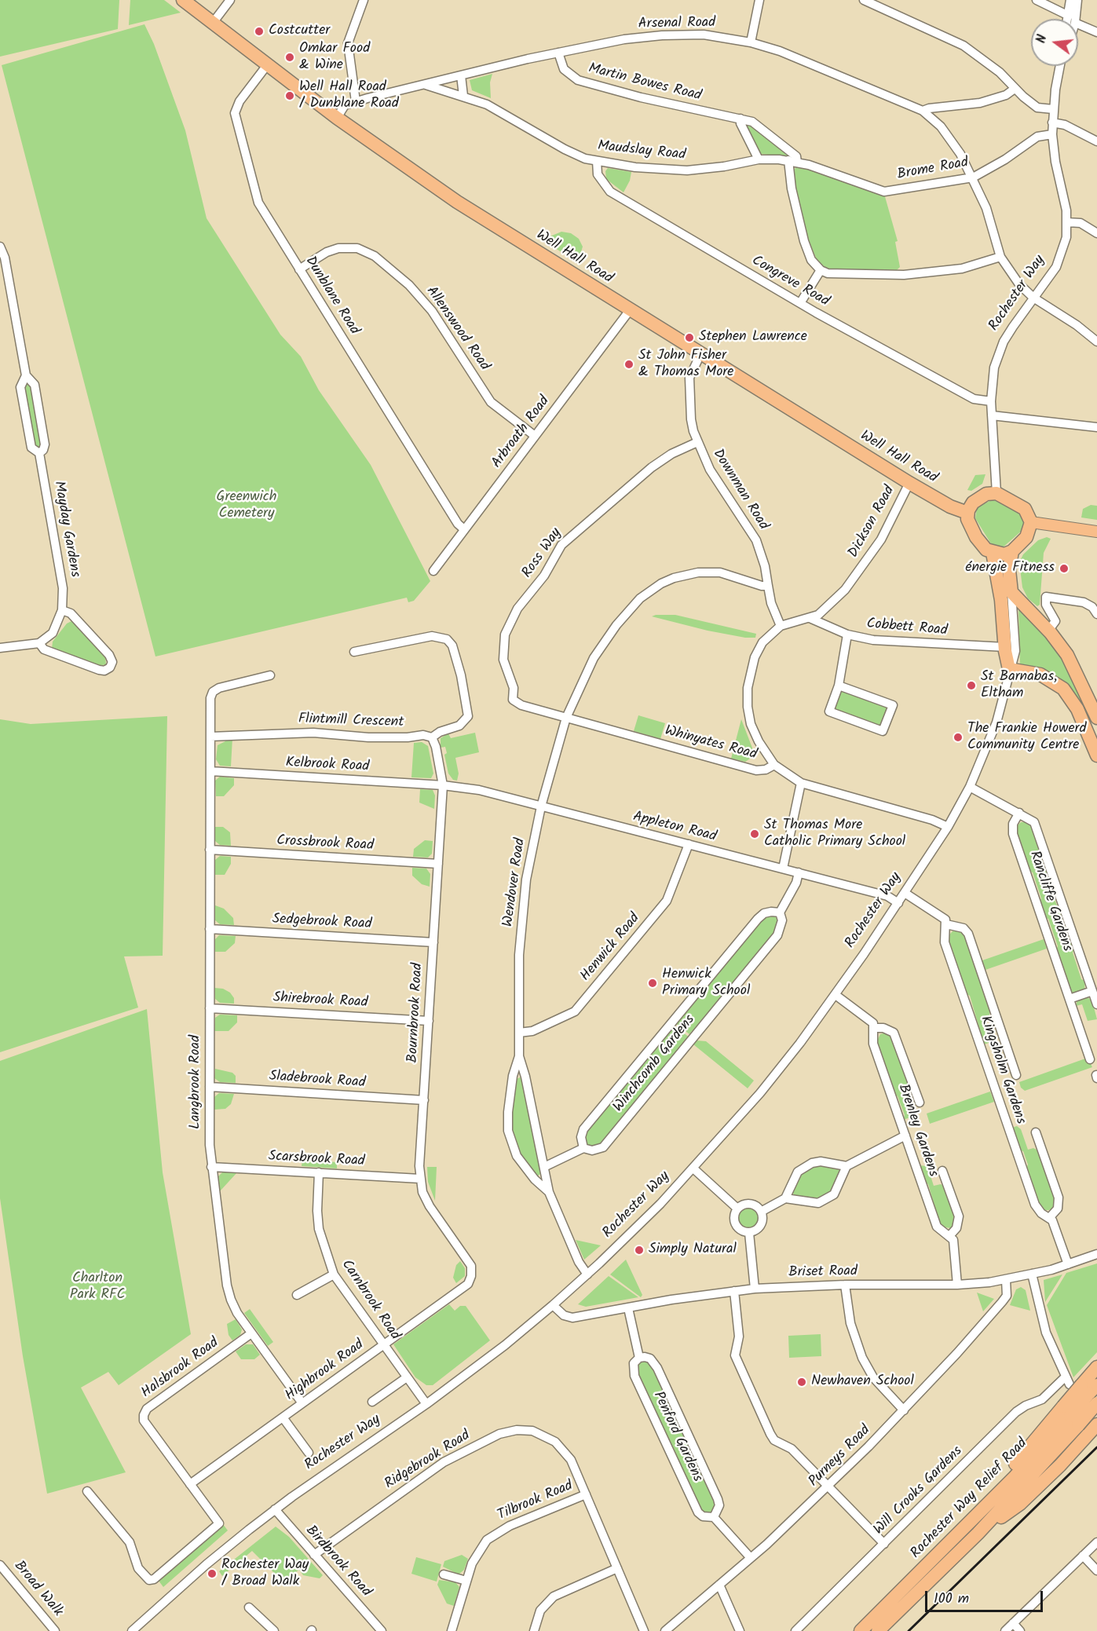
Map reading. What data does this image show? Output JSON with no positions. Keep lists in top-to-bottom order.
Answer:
{
  "streets": {
    "highway": ["Well Hall Road", "Rochester Way", "Rochester Way Relief Road"],
    "street": [
      "Arsenal Road",
      "Martin Bowes Road",
      "Maudslay Road",
      "Brome Road",
      "Congreve Road",
      "Dunblane Road",
      "Allenswood Road",
      "Arbroath Road",
      "Downman Road",
      "Dickson Road",
      "Mayday Gardens",
      "Ross Way",
      "Cobbett Road",
      "Flintmill Crescent",
      "Whinyates Road",
      "Kelbrook Road",
      "Appleton Road",
      "Crossbrook Road",
      "Wendover Road",
      "Rancliffe Gardens",
      "Sedgebrook Road",
      "Henwick Road",
      "Shirebrook Road",
      "Bournbrook Road",
      "Winchcomb Gardens",
      "Kingsholm Gardens",
      "Sladebrook Road",
      "Langbrook Road",
      "Brenley Gardens",
      "Scarsbrook Road",
      "Briset Road",
      "Carnbrook Road",
      "Halsbrook Road",
      "Highbrook Road",
      "Penford Gardens",
      "Purneys Road",
      "Ridgebrook Road",
      "Will Crooks Gardens",
      "Tilbrook Road",
      "Birdbrook Road",
      "Broad Walk"
    ]
  },
  "crossings": [
    ["Arsenal Road", "Martin Bowes Road"],
    ["Arsenal Road", "Maudslay Road"],
    ["Arsenal Road", "Well Hall Road"],
    ["Martin Bowes Road", "Maudslay Road"],
    ["Martin Bowes Road", "Brome Road"],
    ["Maudslay Road", "Brome Road"],
    ["Maudslay Road", "Congreve Road"],
    ["Brome Road", "Rochester Way"],
    ["Well Hall Road", "Rochester Way"],
    ["Well Hall Road", "Dunblane Road"],
    ["Well Hall Road", "Arbroath Road"],
    ["Well Hall Road", "Downman Road"],
    ["Well Hall Road", "Dickson Road"],
    ["Congreve Road", "Rochester Way"],
    ["Rochester Way", "Cobbett Road"],
    ["Rochester Way", "Whinyates Road"],
    ["Rochester Way", "Appleton Road"],
    ["Rochester Way", "Wendover Road"],
    ["Rochester Way", "Rancliffe Gardens"],
    ["Rochester Way", "Kingsholm Gardens"],
    ["Rochester Way", "Brenley Gardens"],
    ["Rochester Way", "Briset Road"],
    ["Rochester Way", "Carnbrook Road"],
    ["Rochester Way", "Birdbrook Road"],
    ["Dunblane Road", "Allenswood Road"],
    ["Dunblane Road", "Arbroath Road"],
    ["Allenswood Road", "Arbroath Road"],
    ["Downman Road", "Dickson Road"],
    ["Downman Road", "Ross Way"],
    ["Downman Road", "Wendover Road"],
    ["Dickson Road", "Cobbett Road"],
    ["Dickson Road", "Whinyates Road"],
    ["Ross Way", "Whinyates Road"],
    ["Flintmill Crescent", "Bournbrook Road"],
    ["Flintmill Crescent", "Langbrook Road"],
    ["Whinyates Road", "Wendover Road"],
    ["Kelbrook Road", "Appleton Road"],
    ["Kelbrook Road", "Bournbrook Road"],
    ["Kelbrook Road", "Langbrook Road"],
    ["Appleton Road", "Wendover Road"],
    ["Appleton Road", "Henwick Road"],
    ["Appleton Road", "Bournbrook Road"],
    ["Appleton Road", "Winchcomb Gardens"],
    ["Crossbrook Road", "Bournbrook Road"],
    ["Crossbrook Road", "Langbrook Road"],
    ["Wendover Road", "Henwick Road"],
    ["Wendover Road", "Winchcomb Gardens"],
    ["Sedgebrook Road", "Bournbrook Road"],
    ["Sedgebrook Road", "Langbrook Road"],
    ["Shirebrook Road", "Bournbrook Road"],
    ["Shirebrook Road", "Langbrook Road"],
    ["Bournbrook Road", "Sladebrook Road"],
    ["Bournbrook Road", "Scarsbrook Road"],
    ["Bournbrook Road", "Highbrook Road"],
    ["Kingsholm Gardens", "Briset Road"],
    ["Sladebrook Road", "Langbrook Road"],
    ["Langbrook Road", "Scarsbrook Road"],
    ["Langbrook Road", "Halsbrook Road"],
    ["Langbrook Road", "Highbrook Road"],
    ["Brenley Gardens", "Briset Road"],
    ["Scarsbrook Road", "Carnbrook Road"],
    ["Briset Road", "Penford Gardens"],
    ["Briset Road", "Purneys Road"],
    ["Carnbrook Road", "Highbrook Road"],
    ["Halsbrook Road", "Highbrook Road"],
    ["Penford Gardens", "Purneys Road"],
    ["Ridgebrook Road", "Tilbrook Road"],
    ["Ridgebrook Road", "Birdbrook Road"],
    ["Will Crooks Gardens", "Rochester Way Relief Road"]
  ],
  "parks": ["Greenwich Cemetery", "Charlton Park RFC"],
  "places": [
    "Costcutter",
    "Omkar Food & Wine",
    "Well Hall Road / Dunblane Road",
    "Stephen Lawrence",
    "St John Fisher & Thomas More",
    "énergie Fitness",
    "St Barnabas, Eltham",
    "The Frankie Howerd Community Centre",
    "St Thomas More Catholic Primary School",
    "Henwick Primary School",
    "Simply Natural",
    "Newhaven School",
    "Rochester Way / Broad Walk"
  ],
  "scale_bar": "100 m",
  "north": "left"
}
